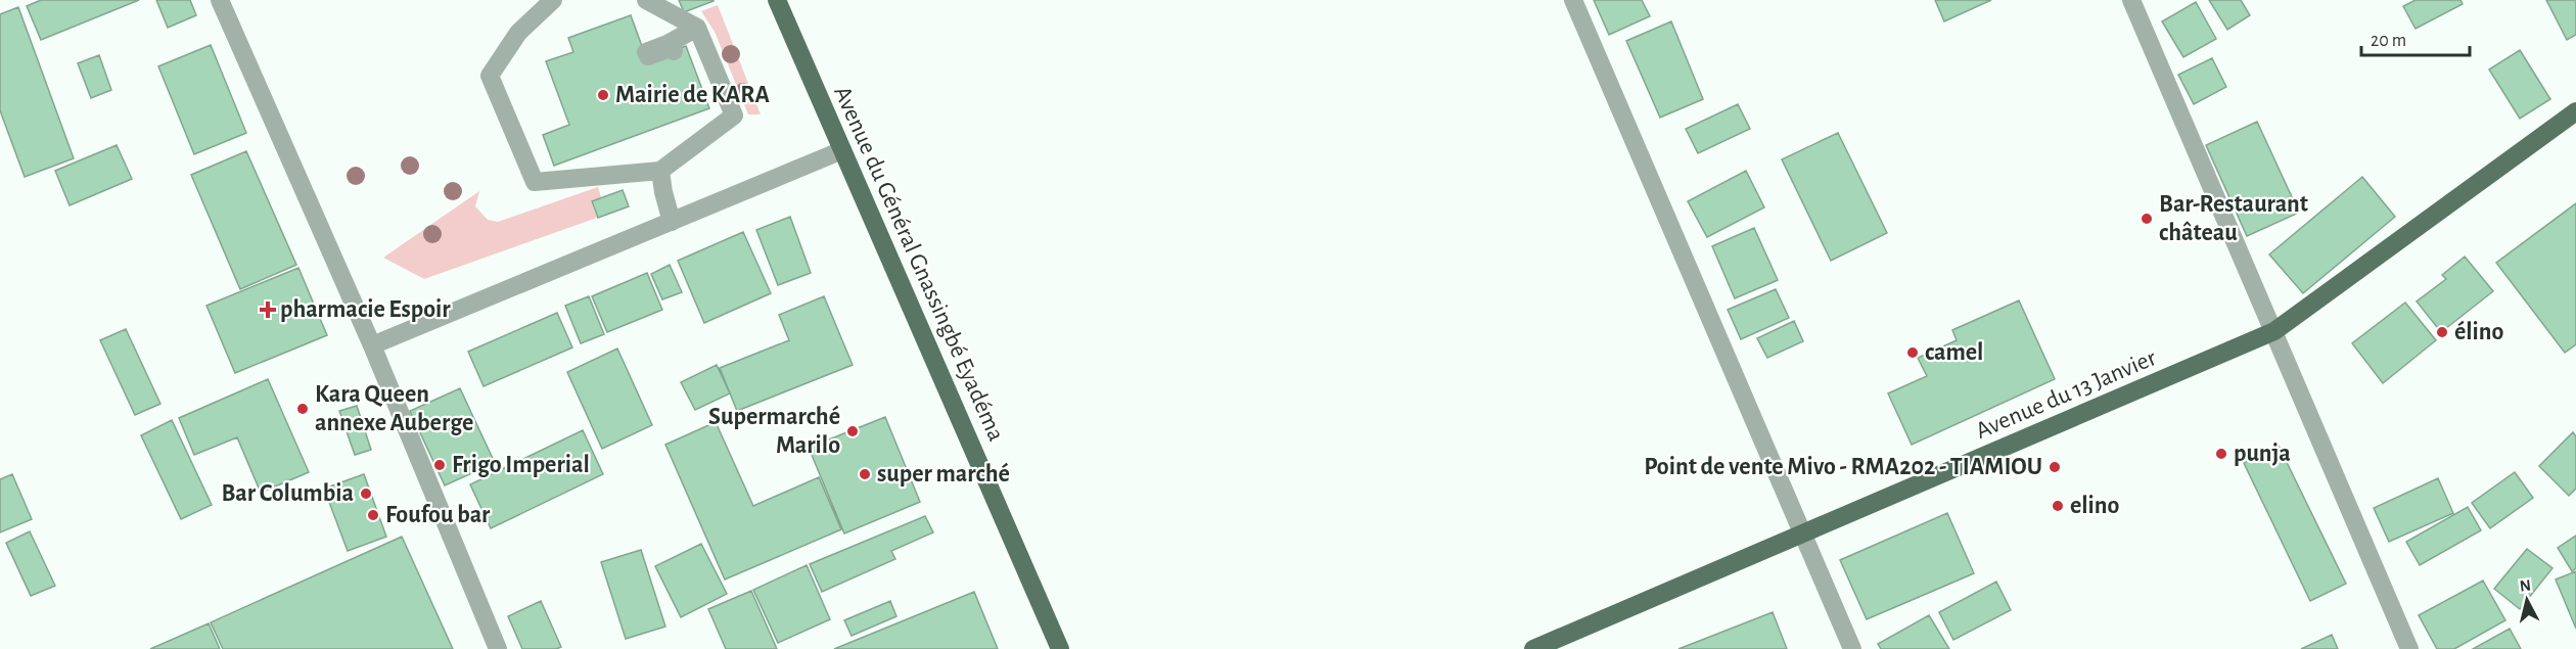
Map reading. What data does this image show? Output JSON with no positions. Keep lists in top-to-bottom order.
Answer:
{
  "streets": {
    "main road": ["Avenue du Général Gnassingbé Eyadéma", "Avenue du 13 Janvier"]
  },
  "places": {
    "other": [
      "Mairie de KARA",
      "Bar-Restaurant château",
      "élino",
      "camel",
      "Kara Queen annexe Auberge",
      "Supermarché Marilo",
      "punja",
      "Frigo Imperial",
      "Point de vente Mivo - RMA202 - TIAMIOU",
      "super marché",
      "Bar Columbia",
      "elino",
      "Foufou bar"
    ],
    "health": ["pharmacie Espoir"]
  },
  "scale_bar": "20 m",
  "north": "top"
}
